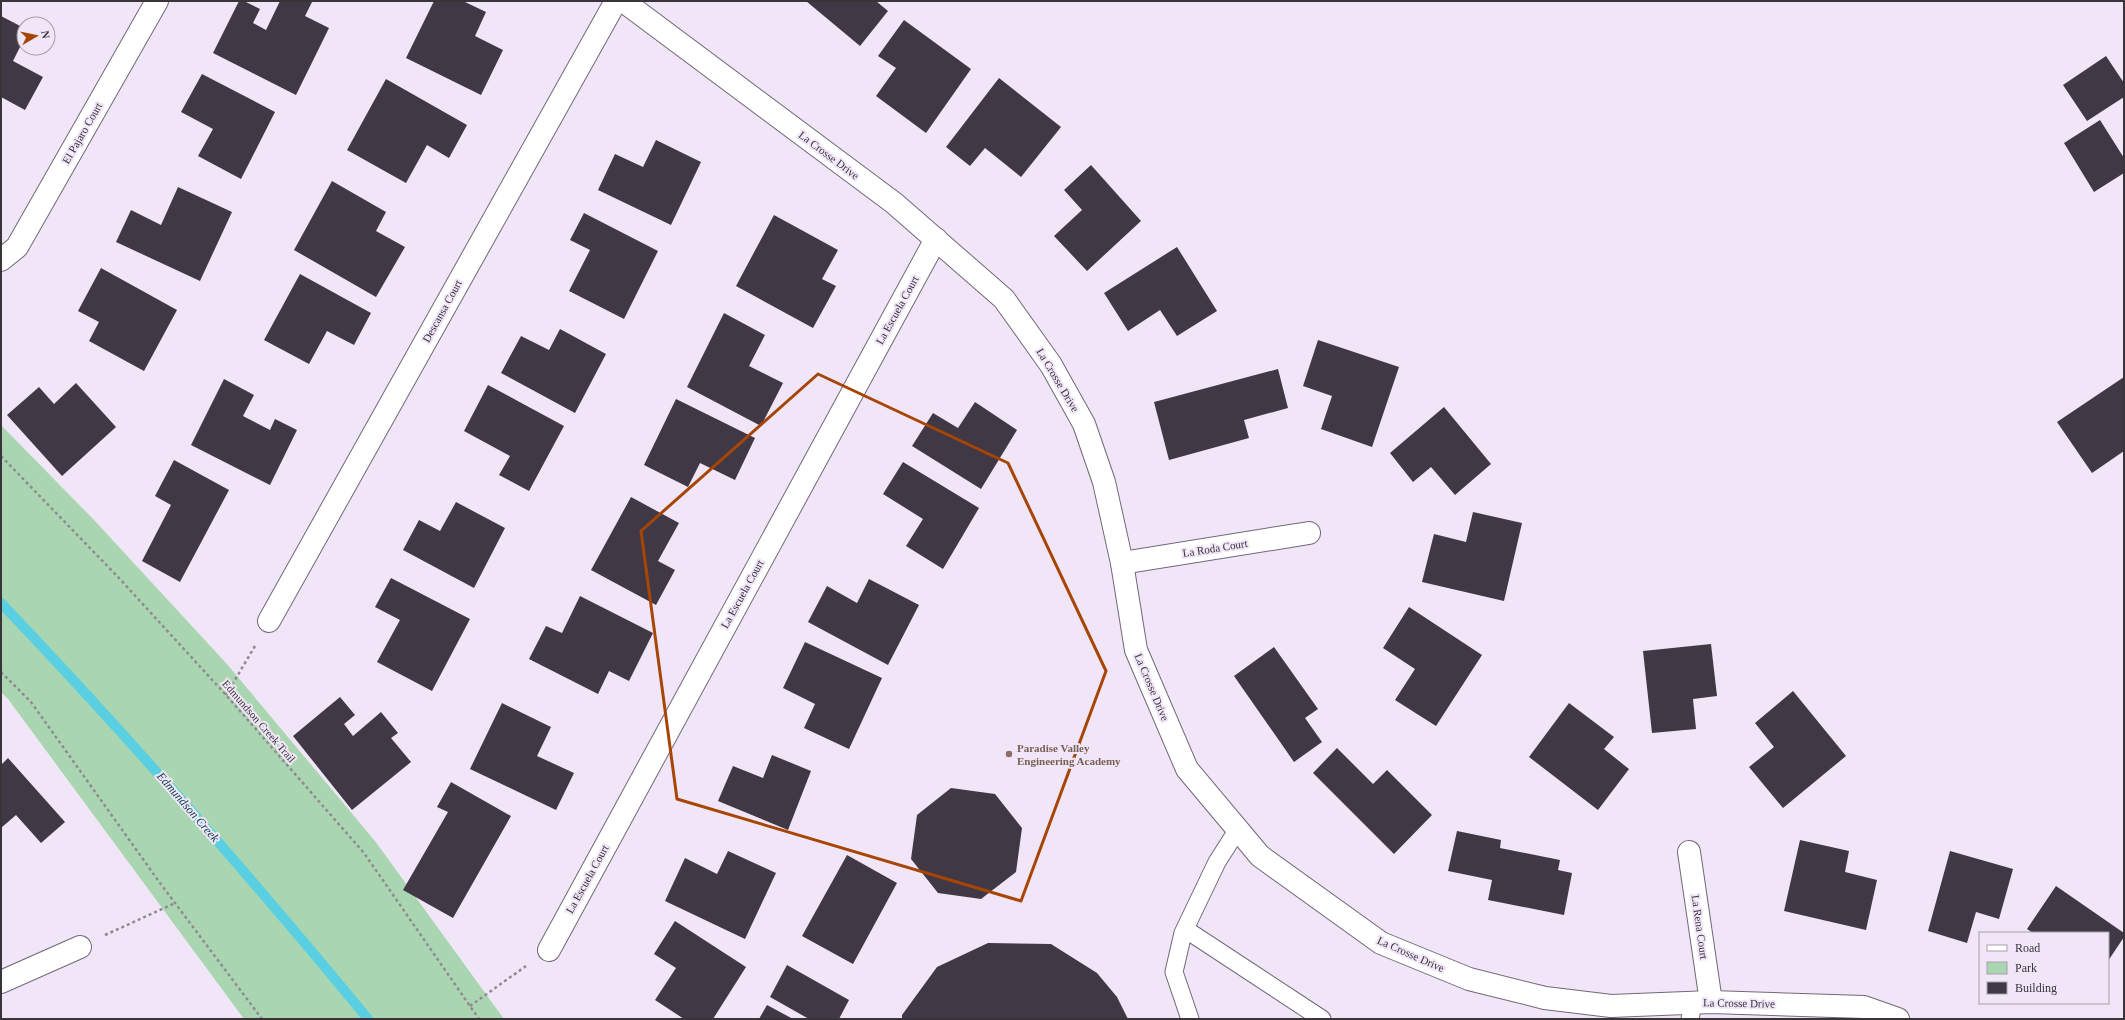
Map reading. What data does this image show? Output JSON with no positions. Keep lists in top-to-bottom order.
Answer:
{
  "streets": {
    "street": [
      "El Pajaro Court",
      "La Crosse Drive",
      "La Escuela Court",
      "Descansa Court",
      "La Roda Court",
      "La Rena Court"
    ],
    "path": ["Edmundson Creek Trail"]
  },
  "crossings": [
    ["La Crosse Drive", "La Escuela Court"],
    ["La Crosse Drive", "La Roda Court"],
    ["La Crosse Drive", "La Rena Court"]
  ],
  "water": ["Edmundson Creek"],
  "places": ["Paradise Valley Engineering Academy"],
  "legend": ["Road", "Park", "Building"],
  "north": "right"
}
